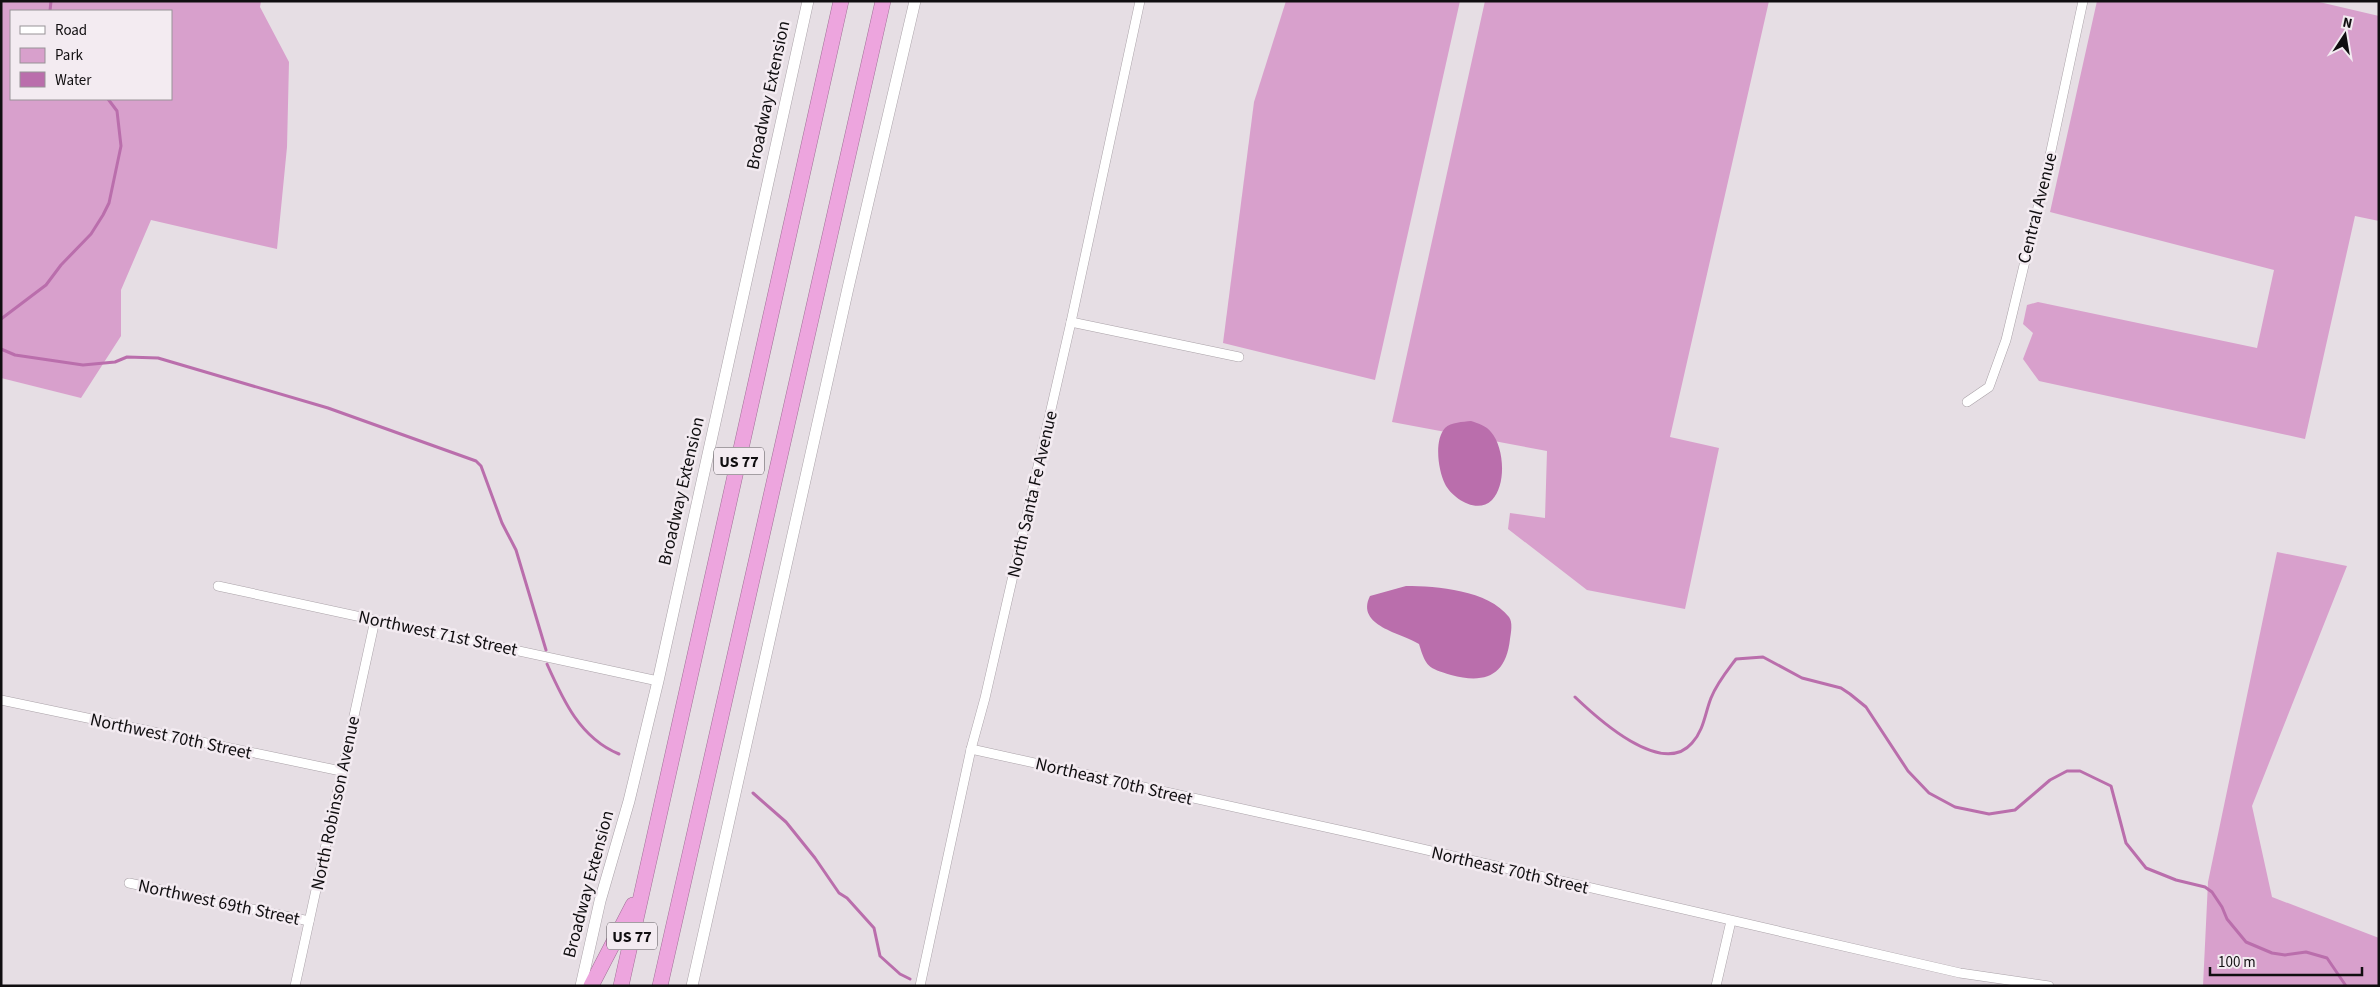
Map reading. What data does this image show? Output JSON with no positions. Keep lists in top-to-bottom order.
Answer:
{
  "streets": {
    "highway": ["US 77"],
    "main road": ["Broadway Extension"],
    "street": [
      "Central Avenue",
      "North Santa Fe Avenue",
      "Northwest 71st Street",
      "Northwest 70th Street",
      "Northeast 70th Street",
      "North Robinson Avenue",
      "Northwest 69th Street"
    ]
  },
  "crossings": [
    ["Broadway Extension", "Northwest 71st Street"],
    ["North Santa Fe Avenue", "Northeast 70th Street"],
    ["Northwest 71st Street", "North Robinson Avenue"],
    ["Northwest 70th Street", "North Robinson Avenue"],
    ["North Robinson Avenue", "Northwest 69th Street"]
  ],
  "legend": ["Road", "Park", "Water"],
  "scale_bar": "100 m",
  "north": "top"
}
